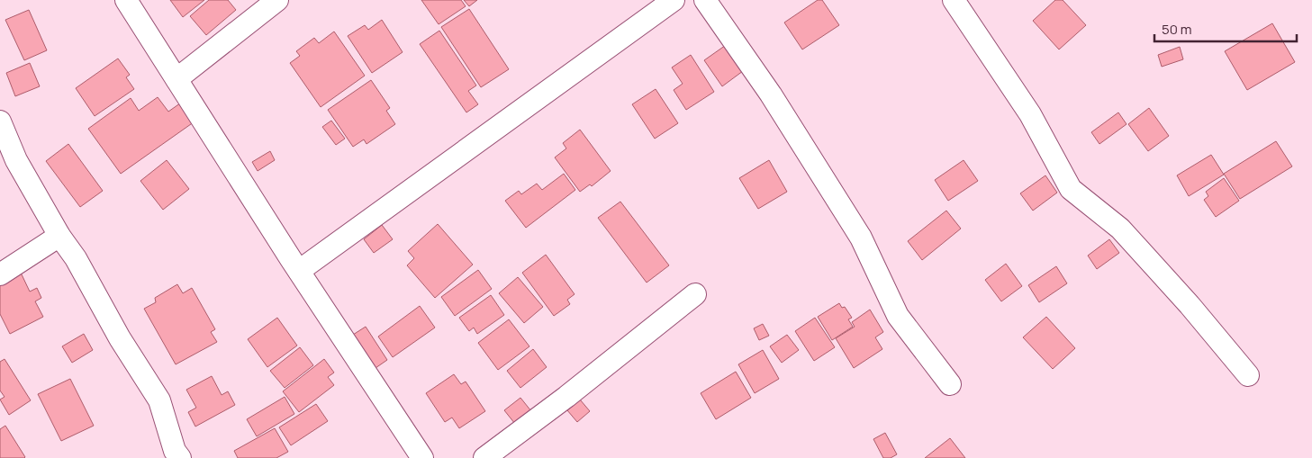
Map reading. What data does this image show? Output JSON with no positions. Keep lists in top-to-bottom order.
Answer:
{
  "scale_bar": "50 m"
}
